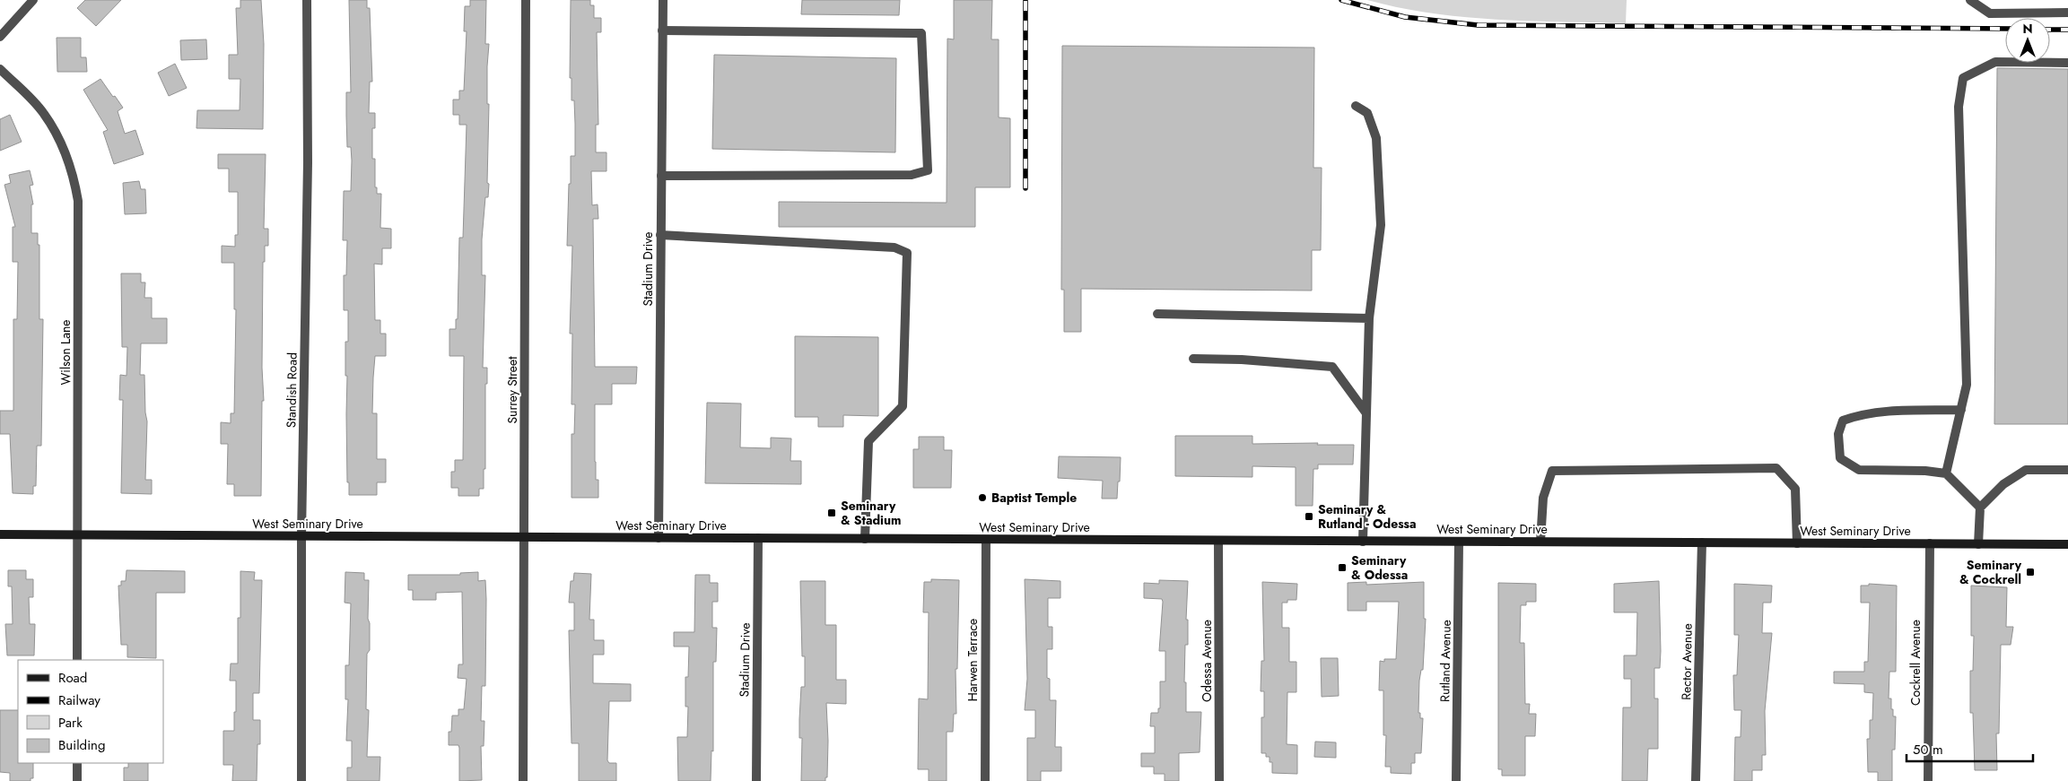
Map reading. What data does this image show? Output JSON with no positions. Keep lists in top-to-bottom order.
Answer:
{
  "streets": {
    "main road": ["West Seminary Drive"],
    "street": [
      "Stadium Drive",
      "Wilson Lane",
      "Standish Road",
      "Surrey Street",
      "Harwen Terrace",
      "Odessa Avenue",
      "Rutland Avenue",
      "Rector Avenue",
      "Cockrell Avenue"
    ]
  },
  "crossings": [
    ["Stadium Drive", "West Seminary Drive"],
    ["Wilson Lane", "West Seminary Drive"],
    ["Standish Road", "West Seminary Drive"],
    ["Surrey Street", "West Seminary Drive"],
    ["West Seminary Drive", "Harwen Terrace"],
    ["West Seminary Drive", "Odessa Avenue"],
    ["West Seminary Drive", "Rutland Avenue"],
    ["West Seminary Drive", "Rector Avenue"],
    ["West Seminary Drive", "Cockrell Avenue"]
  ],
  "places": {
    "other": ["Baptist Temple"],
    "transit": [
      "Seminary & Stadium",
      "Seminary & Rutland - Odessa",
      "Seminary & Odessa",
      "Seminary & Cockrell"
    ]
  },
  "legend": [
    "Road",
    "Railway",
    "Park",
    "Building"
  ],
  "scale_bar": "50 m",
  "north": "top"
}
